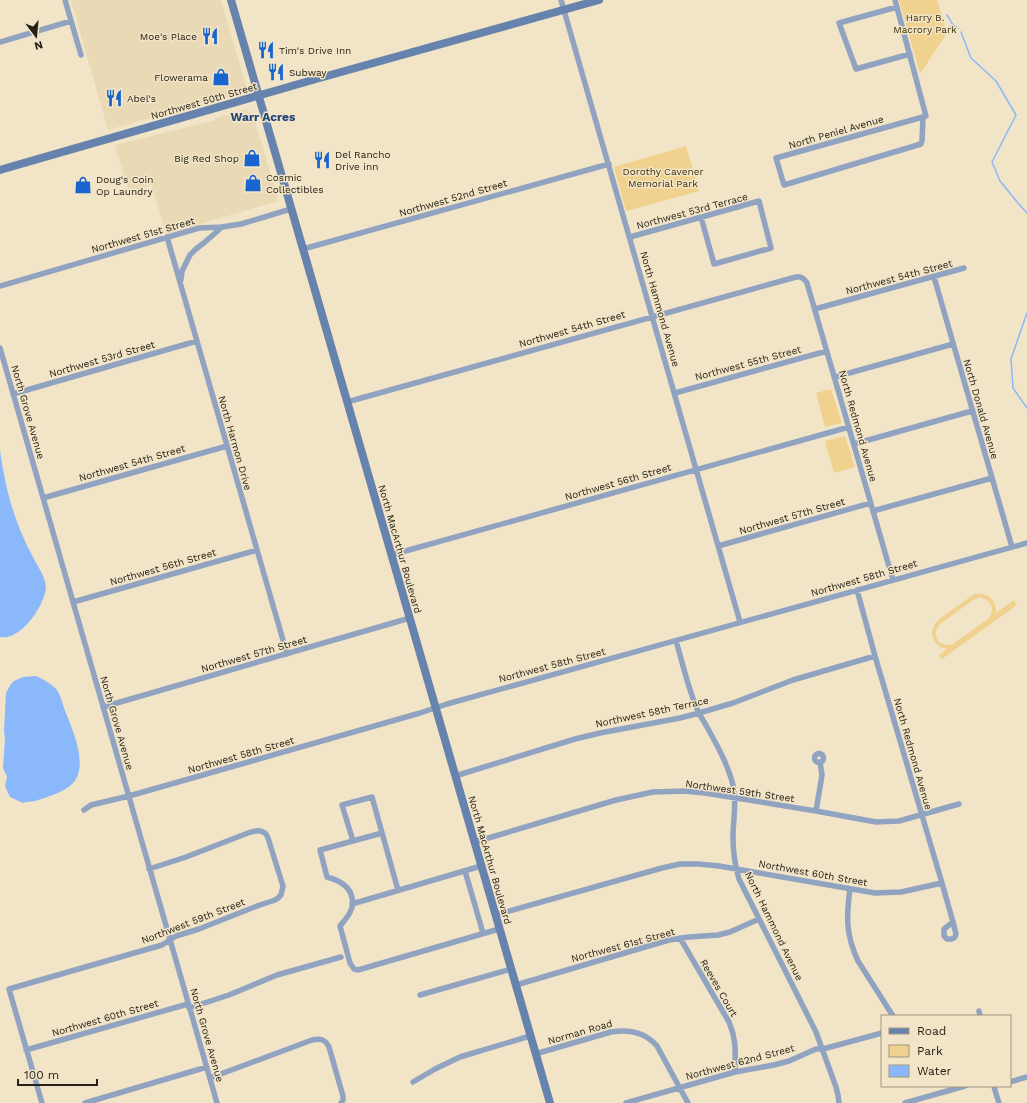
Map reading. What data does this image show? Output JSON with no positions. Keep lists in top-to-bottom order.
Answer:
{
  "streets": {
    "main road": ["Northwest 50th Street", "North MacArthur Boulevard"],
    "street": [
      "North Peniel Avenue",
      "Northwest 52nd Street",
      "Northwest 53rd Terrace",
      "Northwest 51st Street",
      "Northwest 54th Street",
      "North Hammond Avenue",
      "Northwest 53rd Street",
      "Northwest 55th Street",
      "North Donald Avenue",
      "North Grove Avenue",
      "North Redmond Avenue",
      "North Harmon Drive",
      "Northwest 56th Street",
      "Northwest 57th Street",
      "Northwest 58th Street",
      "Northwest 58th Terrace",
      "Northwest 59th Street",
      "Northwest 60th Street",
      "Northwest 61st Street",
      "Reeves Court",
      "Norman Road",
      "Northwest 62nd Street"
    ]
  },
  "crossings": [
    ["Northwest 50th Street", "North Hammond Avenue"],
    ["Northwest 50th Street", "North MacArthur Boulevard"],
    ["Northwest 52nd Street", "North Hammond Avenue"],
    ["Northwest 52nd Street", "North MacArthur Boulevard"],
    ["Northwest 53rd Terrace", "North Hammond Avenue"],
    ["Northwest 51st Street", "North Harmon Drive"],
    ["Northwest 51st Street", "North MacArthur Boulevard"],
    ["Northwest 54th Street", "North Hammond Avenue"],
    ["Northwest 54th Street", "North Donald Avenue"],
    ["Northwest 54th Street", "North Grove Avenue"],
    ["Northwest 54th Street", "North Redmond Avenue"],
    ["Northwest 54th Street", "North Harmon Drive"],
    ["Northwest 54th Street", "North MacArthur Boulevard"],
    ["North Hammond Avenue", "Northwest 55th Street"],
    ["North Hammond Avenue", "Northwest 56th Street"],
    ["North Hammond Avenue", "Northwest 57th Street"],
    ["North Hammond Avenue", "Northwest 58th Street"],
    ["North Hammond Avenue", "Northwest 58th Terrace"],
    ["North Hammond Avenue", "Northwest 59th Street"],
    ["North Hammond Avenue", "Northwest 60th Street"],
    ["North Hammond Avenue", "Northwest 61st Street"],
    ["North Hammond Avenue", "Northwest 62nd Street"],
    ["Northwest 53rd Street", "North Grove Avenue"],
    ["Northwest 53rd Street", "North Harmon Drive"],
    ["Northwest 55th Street", "North Redmond Avenue"],
    ["North Donald Avenue", "Northwest 58th Street"],
    ["North Grove Avenue", "Northwest 56th Street"],
    ["North Grove Avenue", "Northwest 57th Street"],
    ["North Grove Avenue", "Northwest 58th Street"],
    ["North Grove Avenue", "Northwest 59th Street"],
    ["North Grove Avenue", "Northwest 60th Street"],
    ["North Redmond Avenue", "Northwest 56th Street"],
    ["North Redmond Avenue", "Northwest 57th Street"],
    ["North Redmond Avenue", "Northwest 58th Street"],
    ["North Redmond Avenue", "Northwest 58th Terrace"],
    ["North Redmond Avenue", "Northwest 59th Street"],
    ["North Redmond Avenue", "Northwest 60th Street"],
    ["North Harmon Drive", "Northwest 56th Street"],
    ["North Harmon Drive", "Northwest 57th Street"],
    ["Northwest 56th Street", "North MacArthur Boulevard"],
    ["Northwest 57th Street", "North MacArthur Boulevard"],
    ["North MacArthur Boulevard", "Northwest 58th Street"],
    ["North MacArthur Boulevard", "Northwest 58th Terrace"],
    ["North MacArthur Boulevard", "Northwest 59th Street"],
    ["North MacArthur Boulevard", "Northwest 60th Street"],
    ["North MacArthur Boulevard", "Northwest 61st Street"],
    ["North MacArthur Boulevard", "Norman Road"],
    ["Northwest 59th Street", "Northwest 60th Street"],
    ["Northwest 61st Street", "Reeves Court"],
    ["Reeves Court", "Northwest 62nd Street"],
    ["Norman Road", "Northwest 62nd Street"]
  ],
  "districts": ["Warr Acres"],
  "parks": ["Harry B. Macrory Park", "Dorothy Cavener Memorial Park"],
  "places": {
    "restaurant": [
      "Moe's Place",
      "Tim's Drive Inn",
      "Subway",
      "Abel's",
      "Del Rancho Drive inn"
    ],
    "shop": [
      "Flowerama",
      "Big Red Shop",
      "Cosmic Collectibles",
      "Doug's Coin Op Laundry"
    ]
  },
  "legend": ["Road", "Park", "Water"],
  "scale_bar": "100 m",
  "north": "bottom"
}
